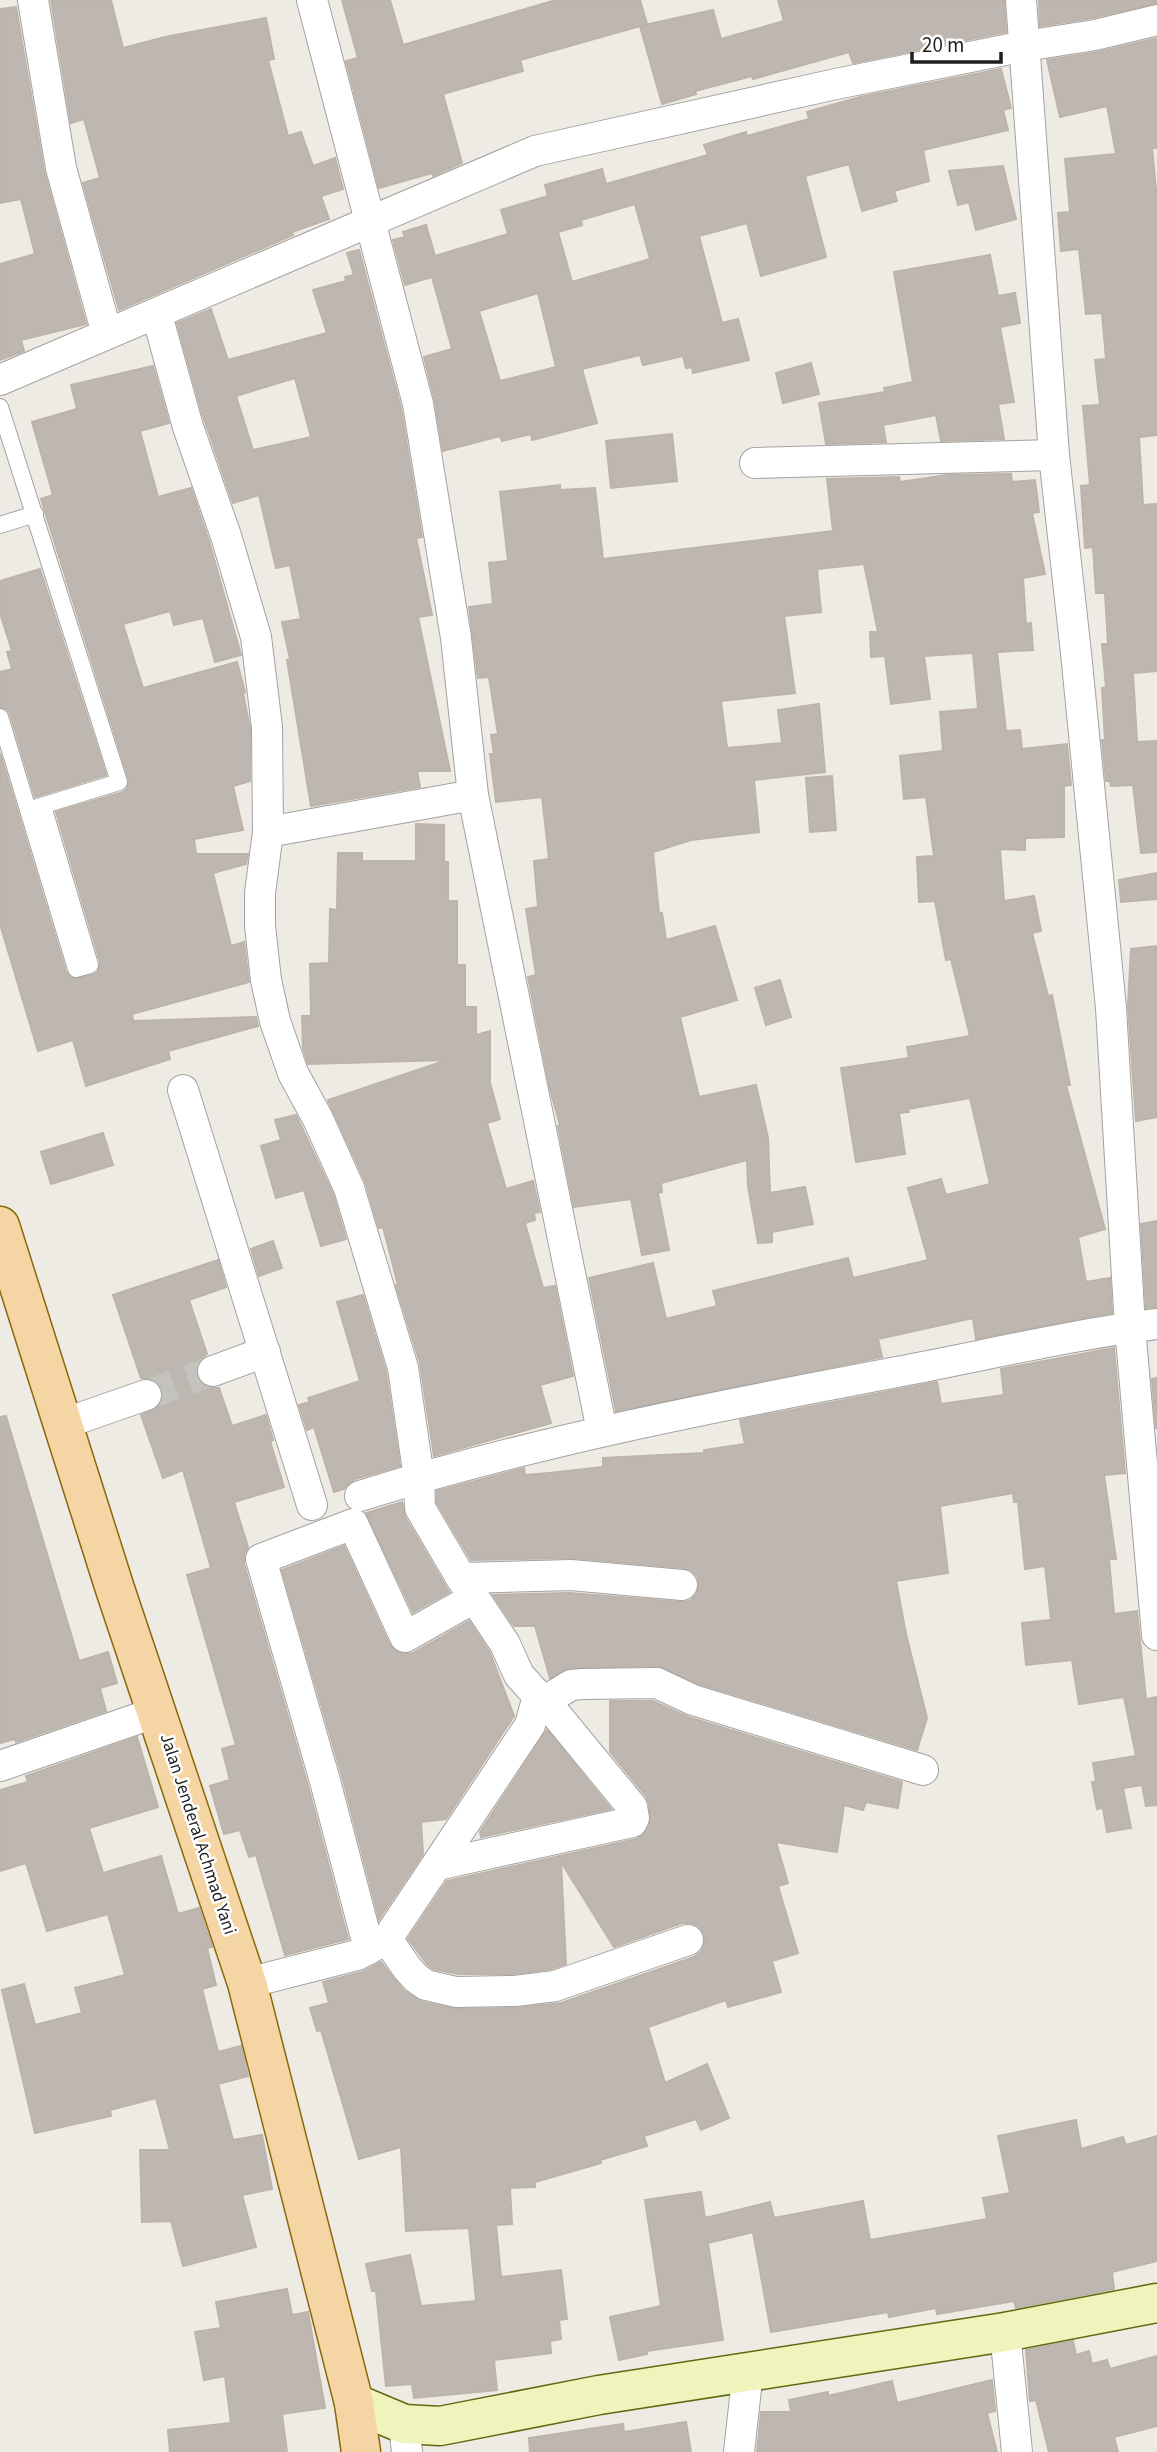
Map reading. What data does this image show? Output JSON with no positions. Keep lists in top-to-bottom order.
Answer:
{
  "streets": {
    "main road": ["Jalan Jenderal Achmad Yani"]
  },
  "scale_bar": "20 m"
}
